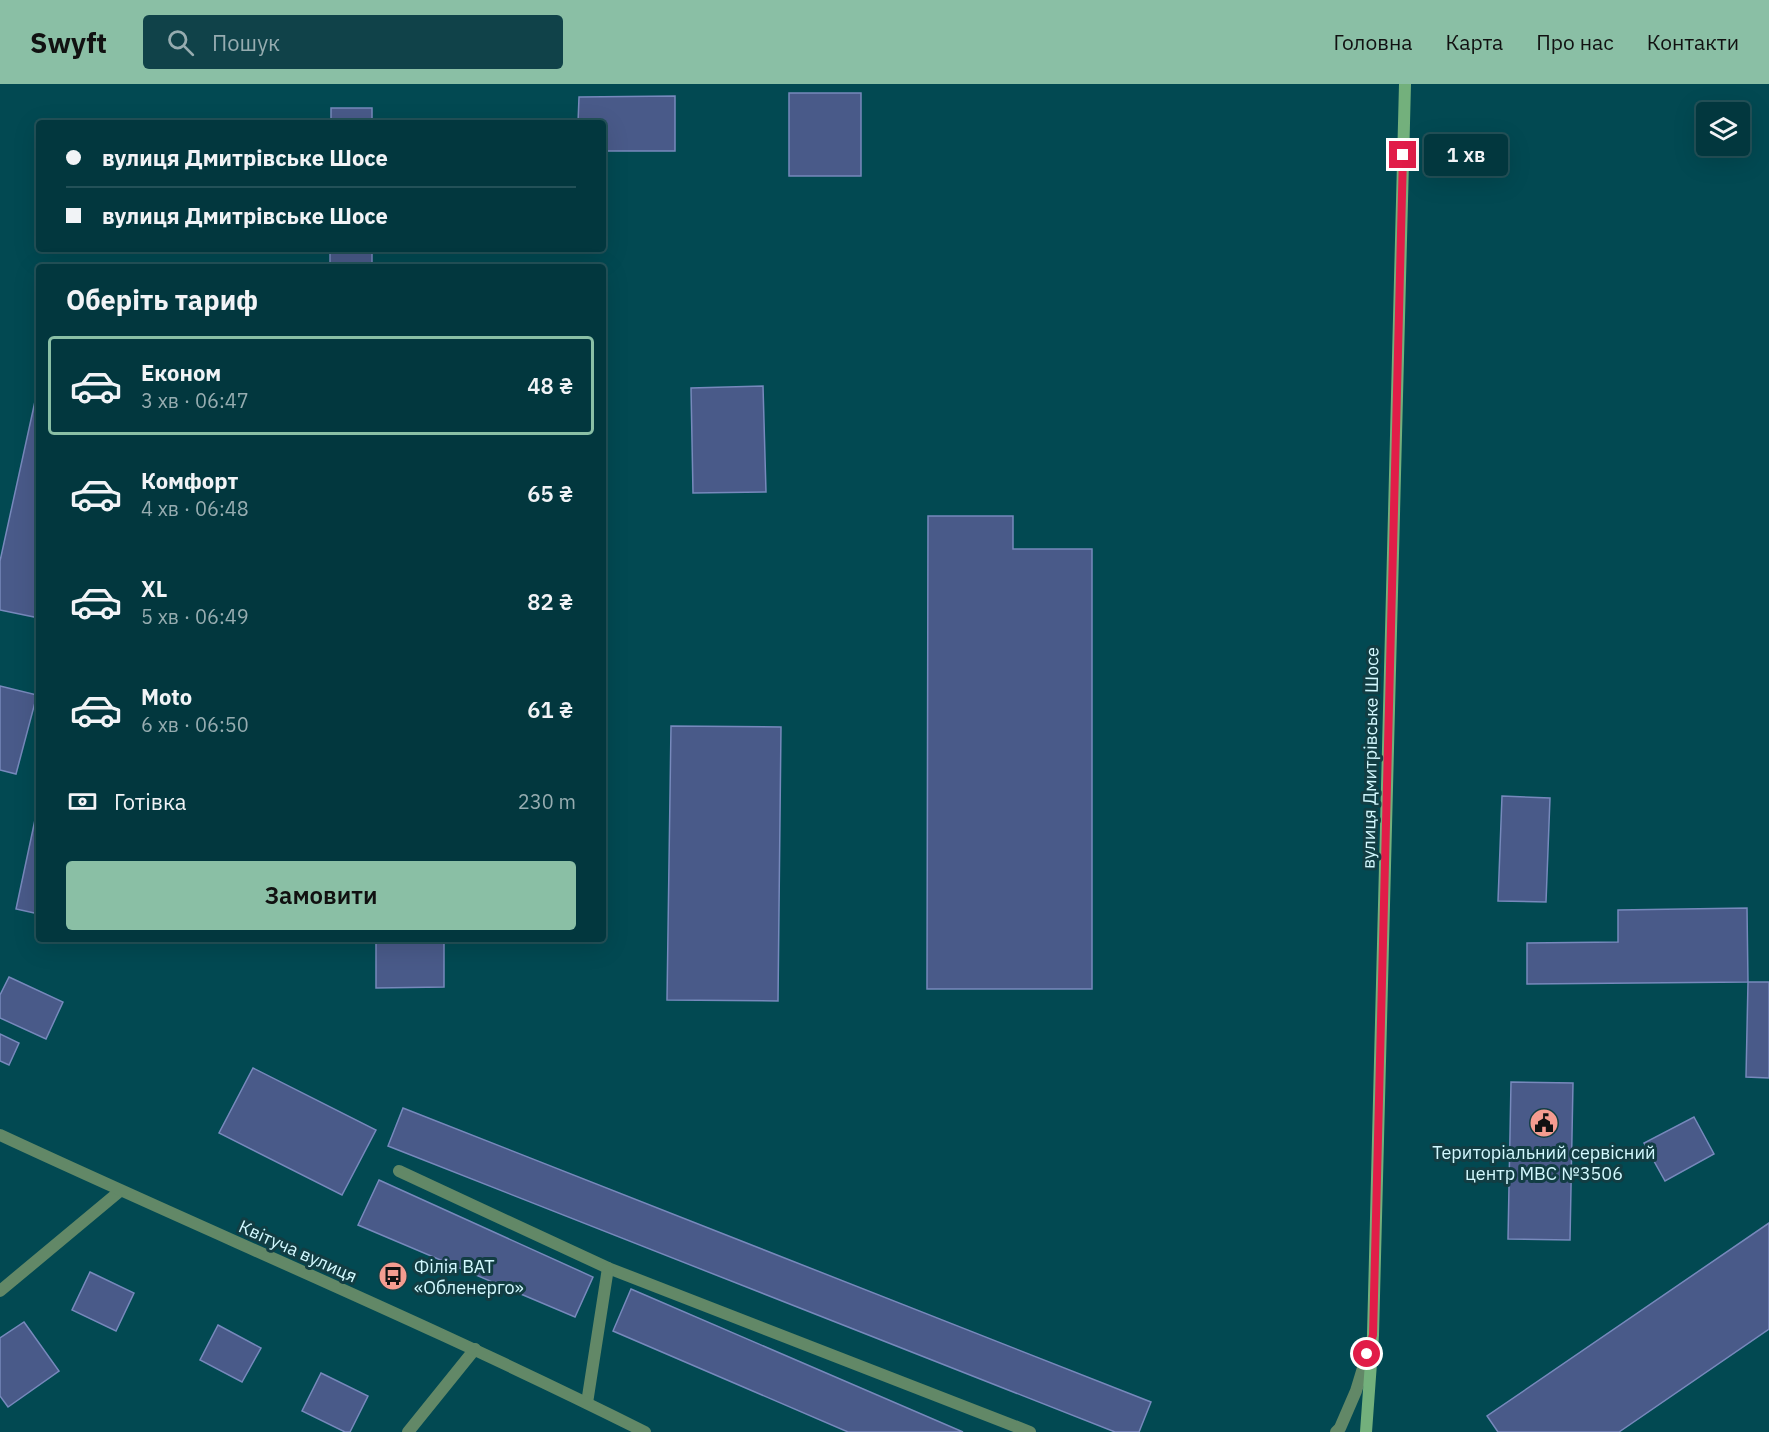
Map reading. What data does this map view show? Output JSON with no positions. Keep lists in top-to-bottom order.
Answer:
{
  "streets": {
    "main road": ["вулиця Дмитрівське Шосе"],
    "street": ["Квітуча вулиця"]
  },
  "places": {
    "public building": ["Територіальний сервісний центр МВС №3506"],
    "bus stop": ["Філія ВАТ «Обленерго»"]
  },
  "page": {
    "header": "Swyft",
    "search": "Пошук",
    "nav": [
      "Головна",
      "Карта",
      "Про нас",
      "Контакти"
    ],
    "banner": ["вулиця Дмитрівське Шосе", "вулиця Дмитрівське Шосе"],
    "bubble": "1 хв",
    "heading": "Оберіть тариф",
    "list": [
      {
        "name": "Економ",
        "note": "3 хв · 06:47",
        "value": "48 ₴"
      },
      {
        "name": "Комфорт",
        "note": "4 хв · 06:48",
        "value": "65 ₴"
      },
      {
        "name": "XL",
        "note": "5 хв · 06:49",
        "value": "82 ₴"
      },
      {
        "name": "Moto",
        "note": "6 хв · 06:50",
        "value": "61 ₴"
      }
    ],
    "pay": ["Готівка", "230 m"],
    "buttons": "Замовити"
  }
}
